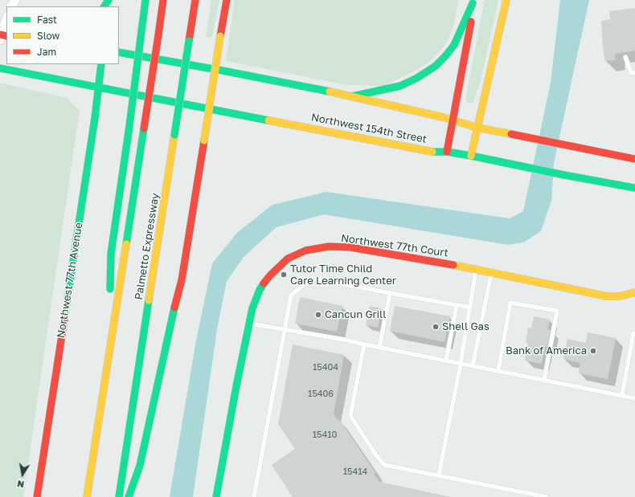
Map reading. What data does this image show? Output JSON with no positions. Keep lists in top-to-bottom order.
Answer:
{
  "streets": {
    "main road": [
      "Northwest 154th Street",
      "Northwest 77th Court",
      "Palmetto Expressway",
      "Northwest 77th Avenue"
    ]
  },
  "crossings": [
    ["Northwest 154th Street", "Northwest 77th Avenue"]
  ],
  "places": [
    "Tutor Time Child Care Learning Center",
    "Cancun Grill",
    "Shell Gas",
    "Bank of America"
  ],
  "house_numbers": [
    "15404",
    "15406",
    "15410",
    "15414"
  ],
  "legend": ["Fast", "Slow", "Jam"],
  "north": "bottom"
}
